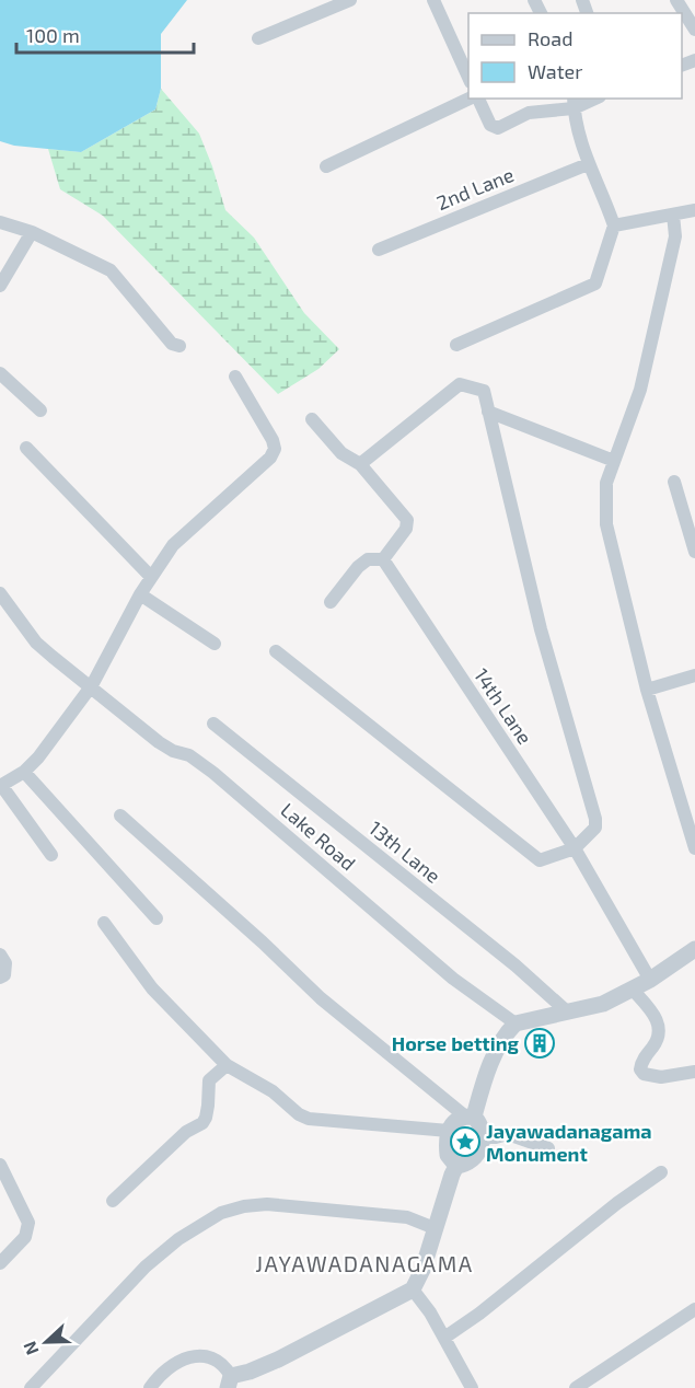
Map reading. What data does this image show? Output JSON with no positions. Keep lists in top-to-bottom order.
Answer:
{
  "streets": {
    "street": [
      "2nd Lane",
      "14th Lane",
      "Lake Road",
      "13th Lane"
    ]
  },
  "districts": ["JAYAWADANAGAMA"],
  "places": {
    "building": ["Horse betting"],
    "place": ["Jayawadanagama Monument"]
  },
  "legend": ["Road", "Water"],
  "scale_bar": "100 m",
  "north": "left"
}
